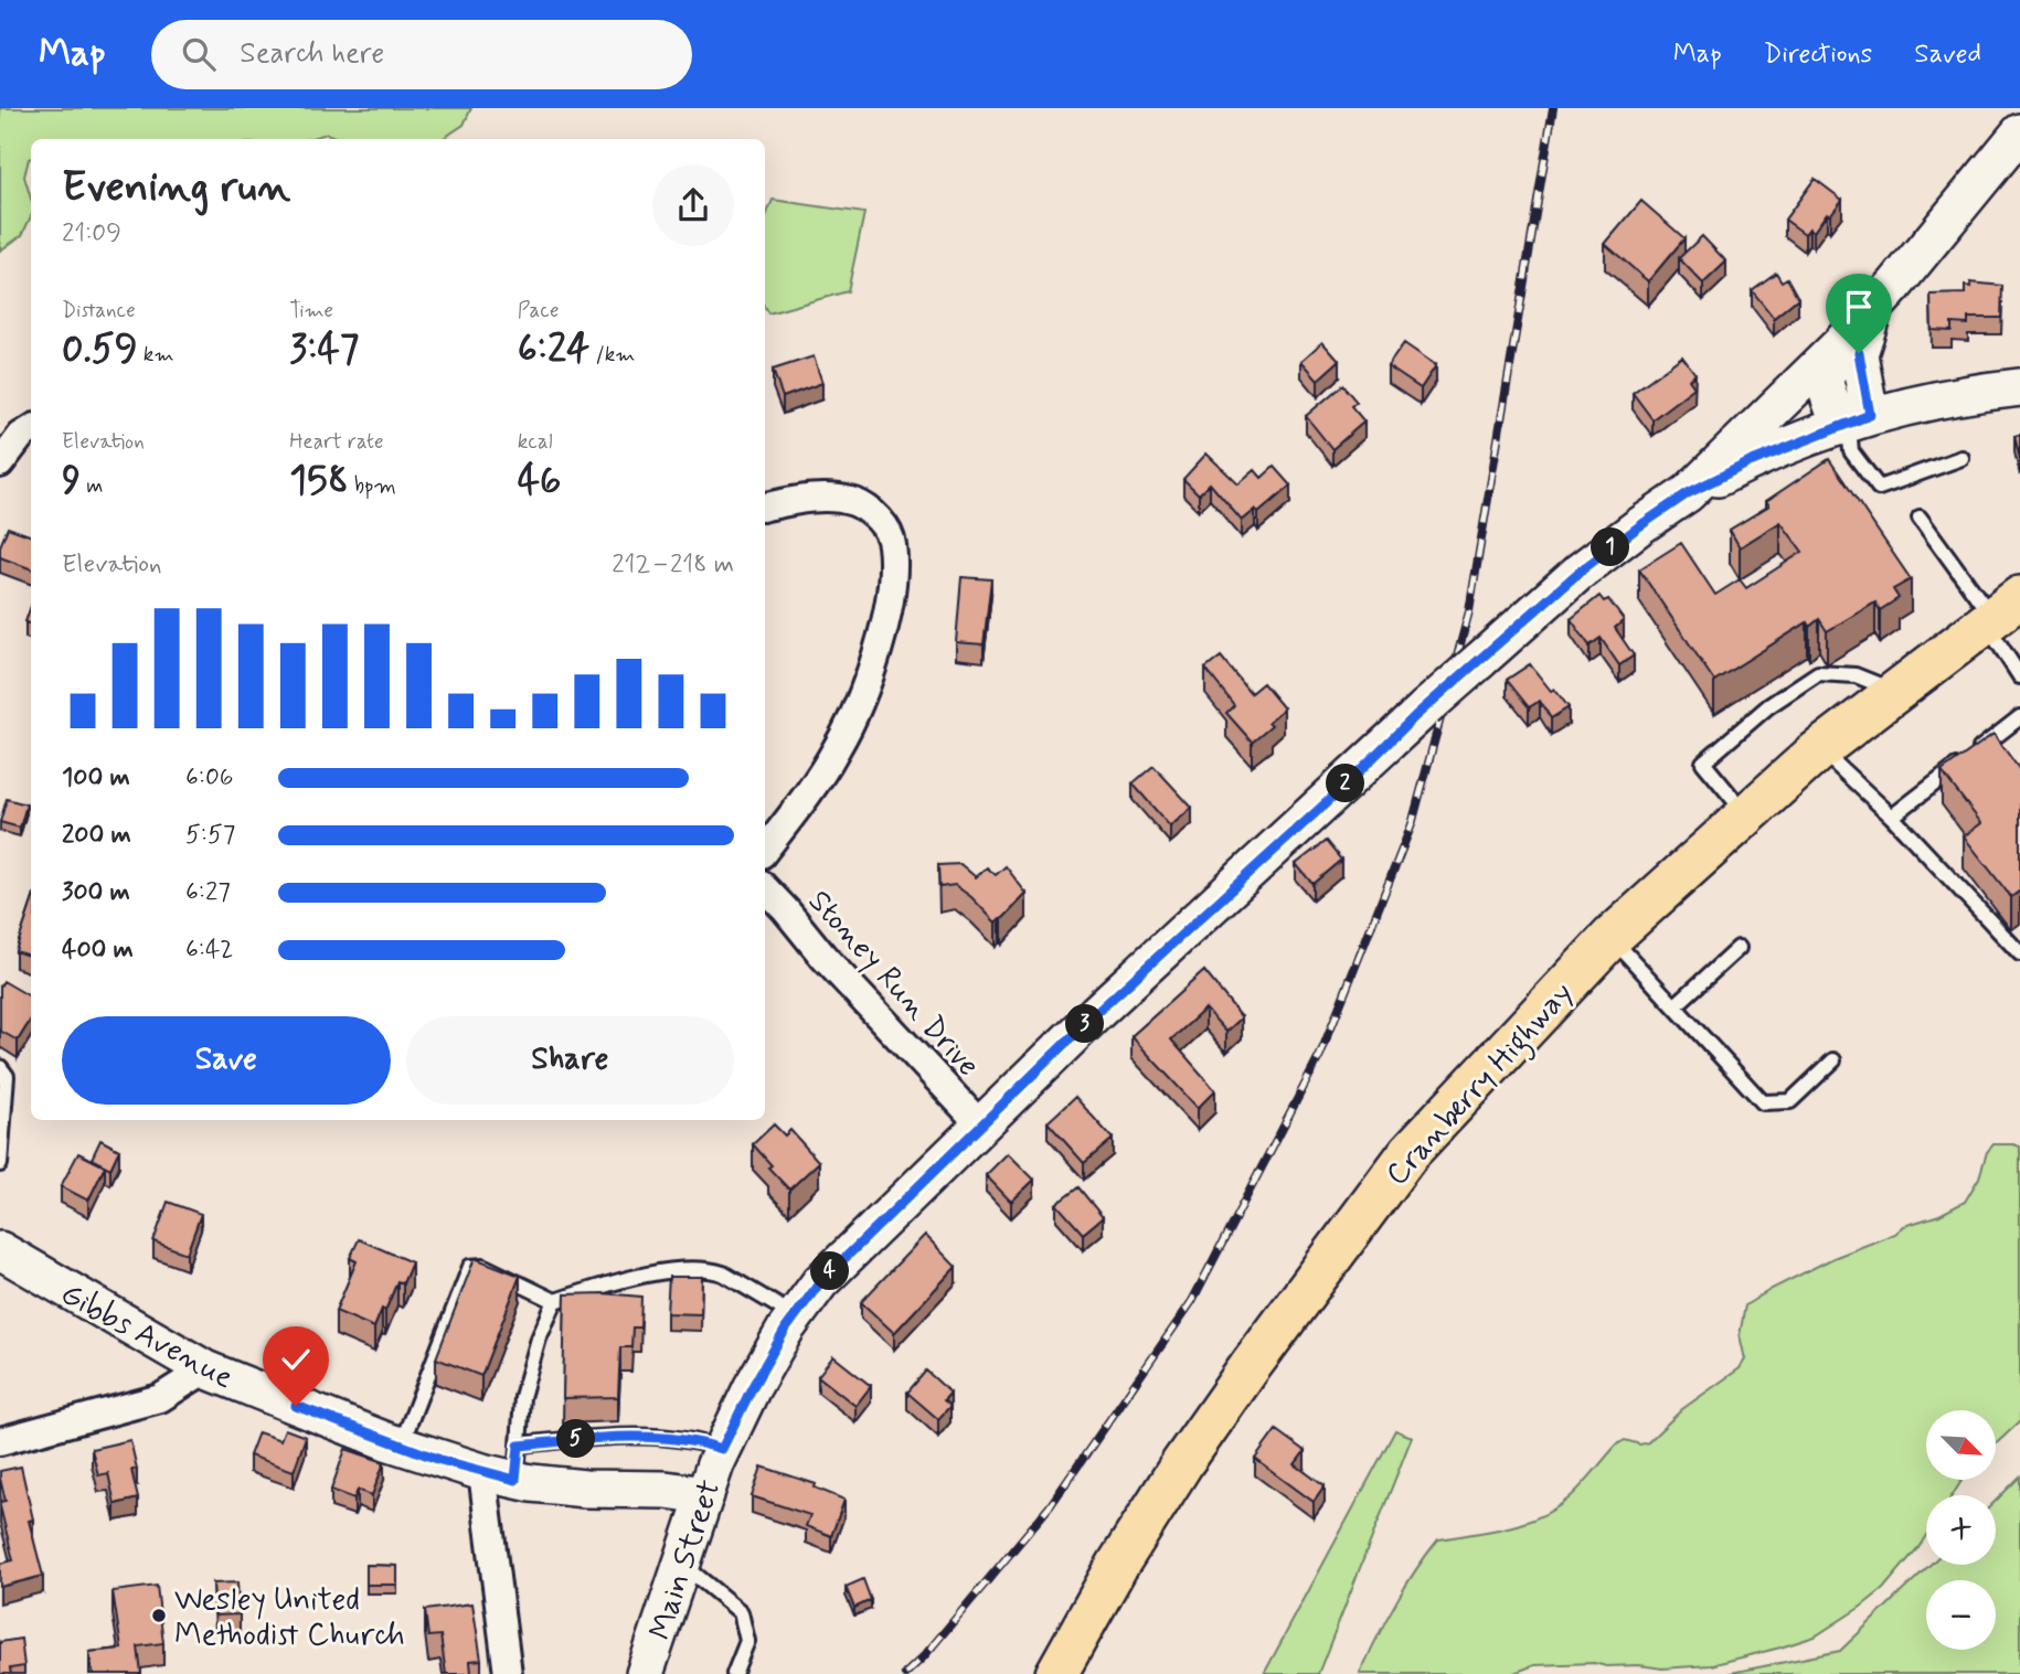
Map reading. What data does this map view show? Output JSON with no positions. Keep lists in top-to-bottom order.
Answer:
{
  "streets": {
    "main road": ["Cranberry Highway", "Gibbs Avenue", "Main Street"],
    "street": ["Stoney Run Drive"]
  },
  "crossings": [
    ["Stoney Run Drive", "Main Street"],
    ["Gibbs Avenue", "Main Street"]
  ],
  "places": ["Wesley United Methodist Church"],
  "north": "bottom right",
  "page": {
    "header": "Map",
    "search": "Search here",
    "nav": ["Map", "Directions", "Saved"],
    "heading": ["Evening run", "21:09"],
    "stats": [
      ["Distance", "0.59 km"],
      ["Time", "3:47"],
      ["Pace", "6:24 /km"],
      ["Elevation", "9 m"],
      ["Heart rate", "158 bpm"],
      ["kcal", "46"]
    ],
    "pins": [
      "1",
      "2",
      "3",
      "4",
      "5"
    ],
    "chart": ["Elevation", "212–218 m"],
    "list": [
      {
        "name": "100 m",
        "note": "6:06"
      },
      {
        "name": "200 m",
        "note": "5:57"
      },
      {
        "name": "300 m",
        "note": "6:27"
      },
      {
        "name": "400 m",
        "note": "6:42"
      }
    ],
    "buttons": ["Save", "Share"],
    "map_buttons": ["+", "−"]
  }
}
